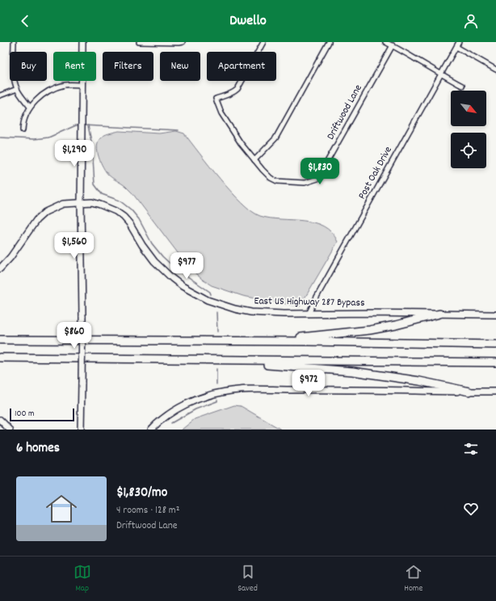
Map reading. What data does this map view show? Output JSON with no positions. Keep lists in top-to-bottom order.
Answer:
{
  "streets": {
    "main road": ["East US Highway 287 Bypass"],
    "street": ["Driftwood Lane", "Post Oak Drive"]
  },
  "crossings": [
    ["Post Oak Drive", "East US Highway 287 Bypass"]
  ],
  "scale_bar": "100 m",
  "north": "bottom right",
  "page": {
    "header": "Dwello",
    "chip": [
      "Buy",
      "Rent",
      "Filters",
      "New",
      "Apartment"
    ],
    "price": [
      "$1,290",
      "$1,830",
      "$1,560",
      "$977",
      "$860",
      "$972"
    ],
    "scale": "100 m",
    "heading": "6 homes",
    "list": [
      {
        "name": "$1,830/mo",
        "note": "4 rooms · 128 m² · Driftwood Lane"
      }
    ],
    "tabs": ["Map", "Saved", "Home"]
  }
}
